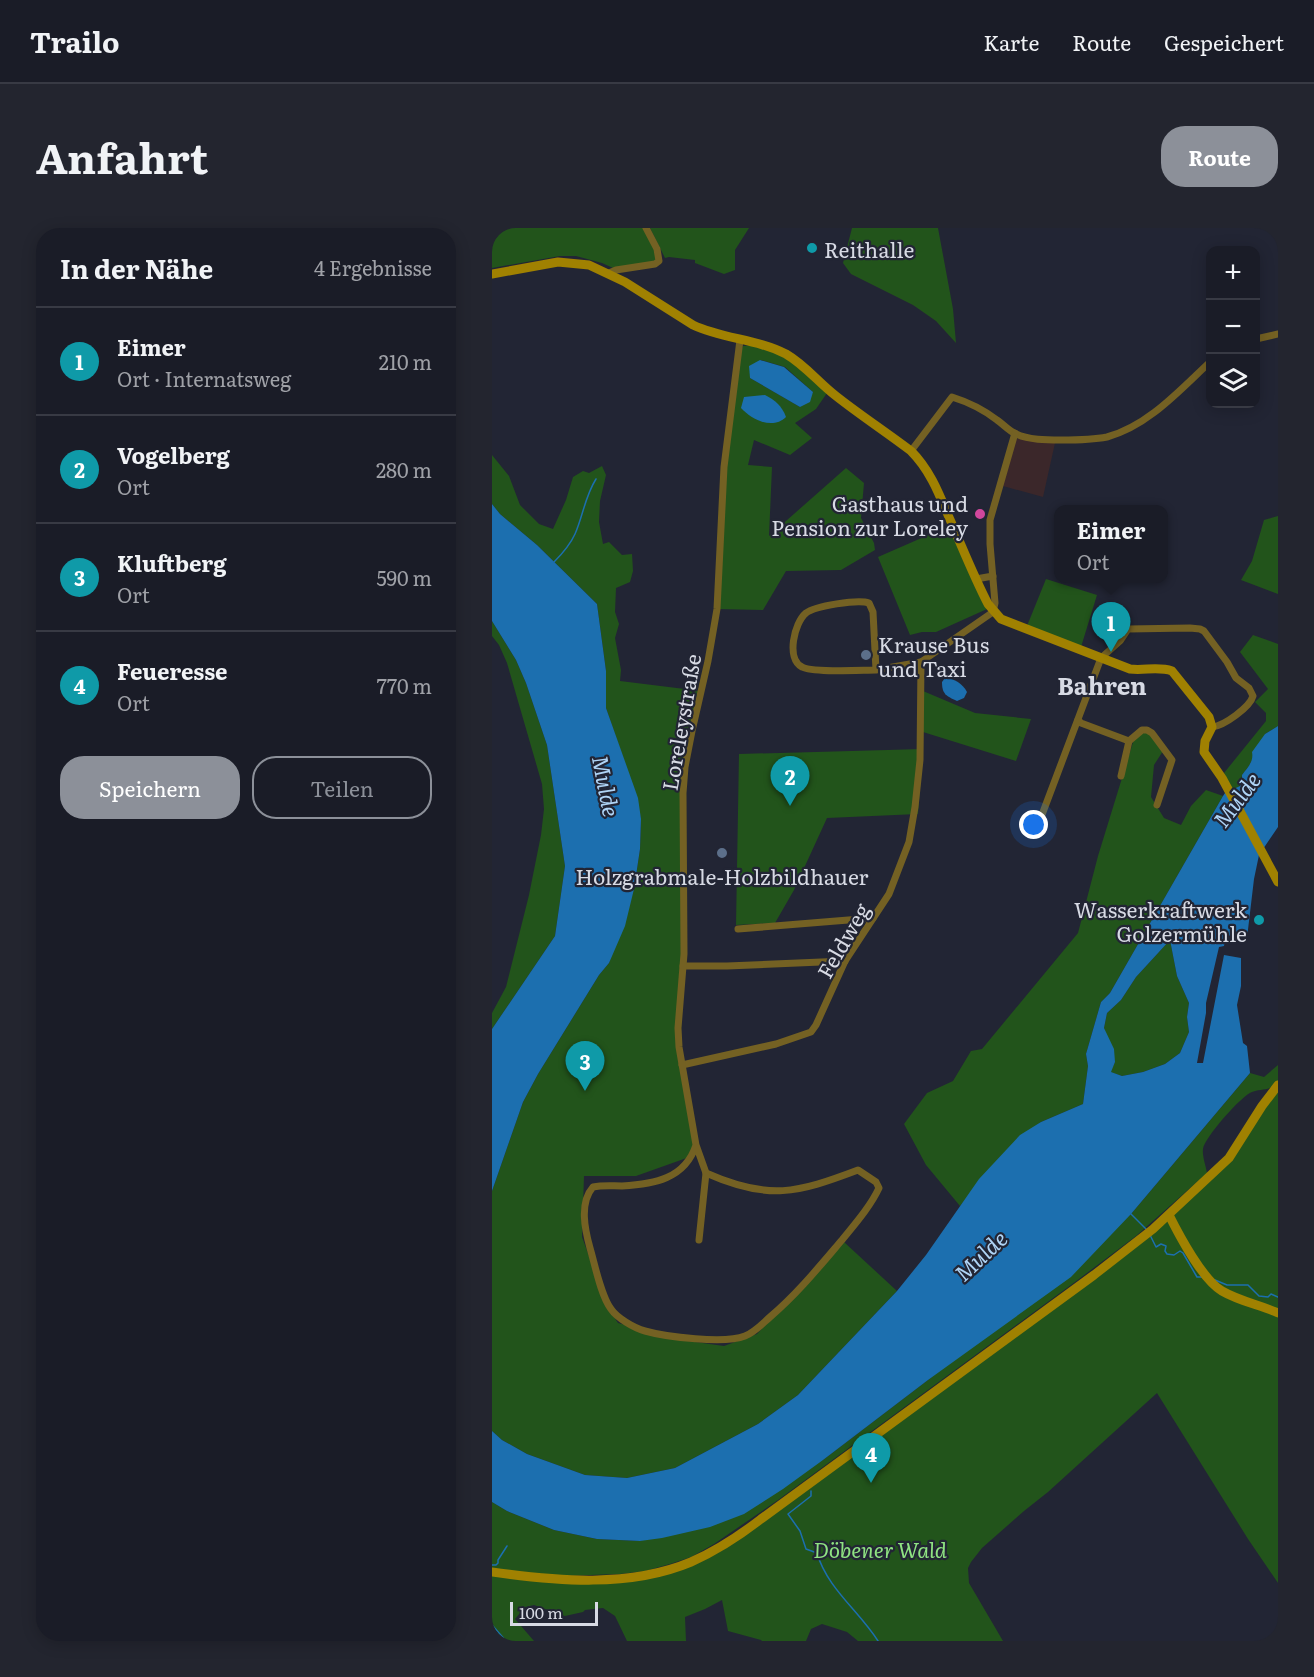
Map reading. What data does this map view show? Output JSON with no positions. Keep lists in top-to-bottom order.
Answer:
{
  "streets": {
    "street": ["Loreleystraße", "Feldweg"]
  },
  "crossings": [
    ["Loreleystraße", "Feldweg"]
  ],
  "districts": ["Bahren"],
  "water": ["Mulde"],
  "parks": ["Döbener Wald"],
  "places": [
    "Reithalle",
    "Gasthaus und Pension zur Loreley",
    "Krause Bus und Taxi",
    "Holzgrabmale-Holzbildhauer",
    "Wasserkraftwerk Golzermühle"
  ],
  "scale_bar": "100 m",
  "page": {
    "header": "Trailo",
    "nav": ["Karte", "Route", "Gespeichert"],
    "title": "Anfahrt",
    "buttons": [
      "Route",
      ["Speichern", "Teilen"]
    ],
    "heading": ["In der Nähe", "4 Ergebnisse"],
    "map_buttons": ["+", "−"],
    "list": [
      {
        "mark": "1",
        "name": "Eimer",
        "note": "Ort · Internatsweg",
        "value": "210 m"
      },
      {
        "mark": "2",
        "name": "Vogelberg",
        "note": "Ort",
        "value": "280 m"
      },
      {
        "mark": "3",
        "name": "Kluftberg",
        "note": "Ort",
        "value": "590 m"
      },
      {
        "mark": "4",
        "name": "Feueresse",
        "note": "Ort",
        "value": "770 m"
      }
    ],
    "popup": ["Eimer", "Ort"],
    "pins": [
      "1",
      "2",
      "3",
      "4"
    ],
    "scale": "100 m"
  }
}
